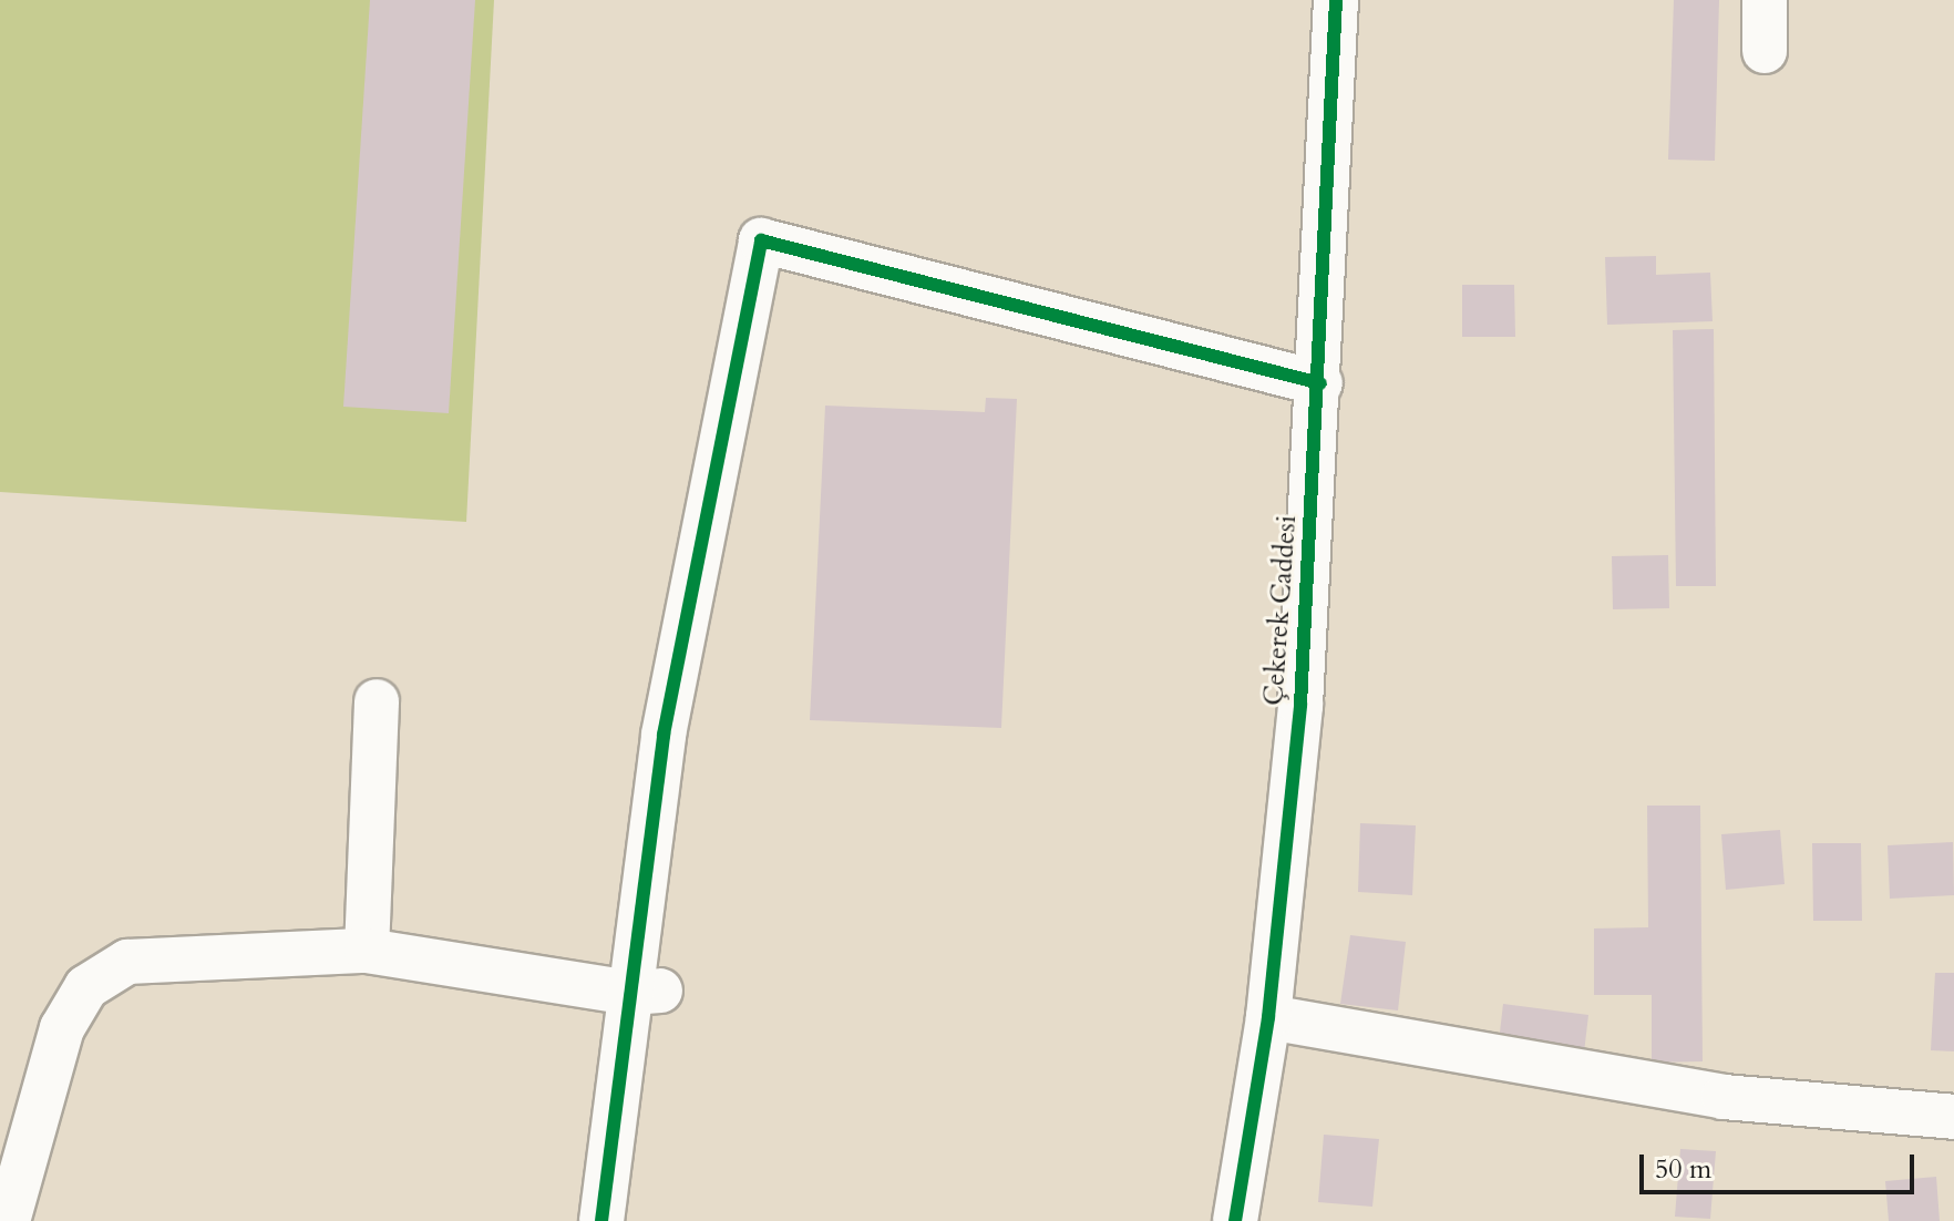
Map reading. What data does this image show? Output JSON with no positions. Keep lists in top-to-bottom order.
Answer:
{
  "streets": {
    "street": ["Çekerek Caddesi"]
  },
  "scale_bar": "50 m"
}
